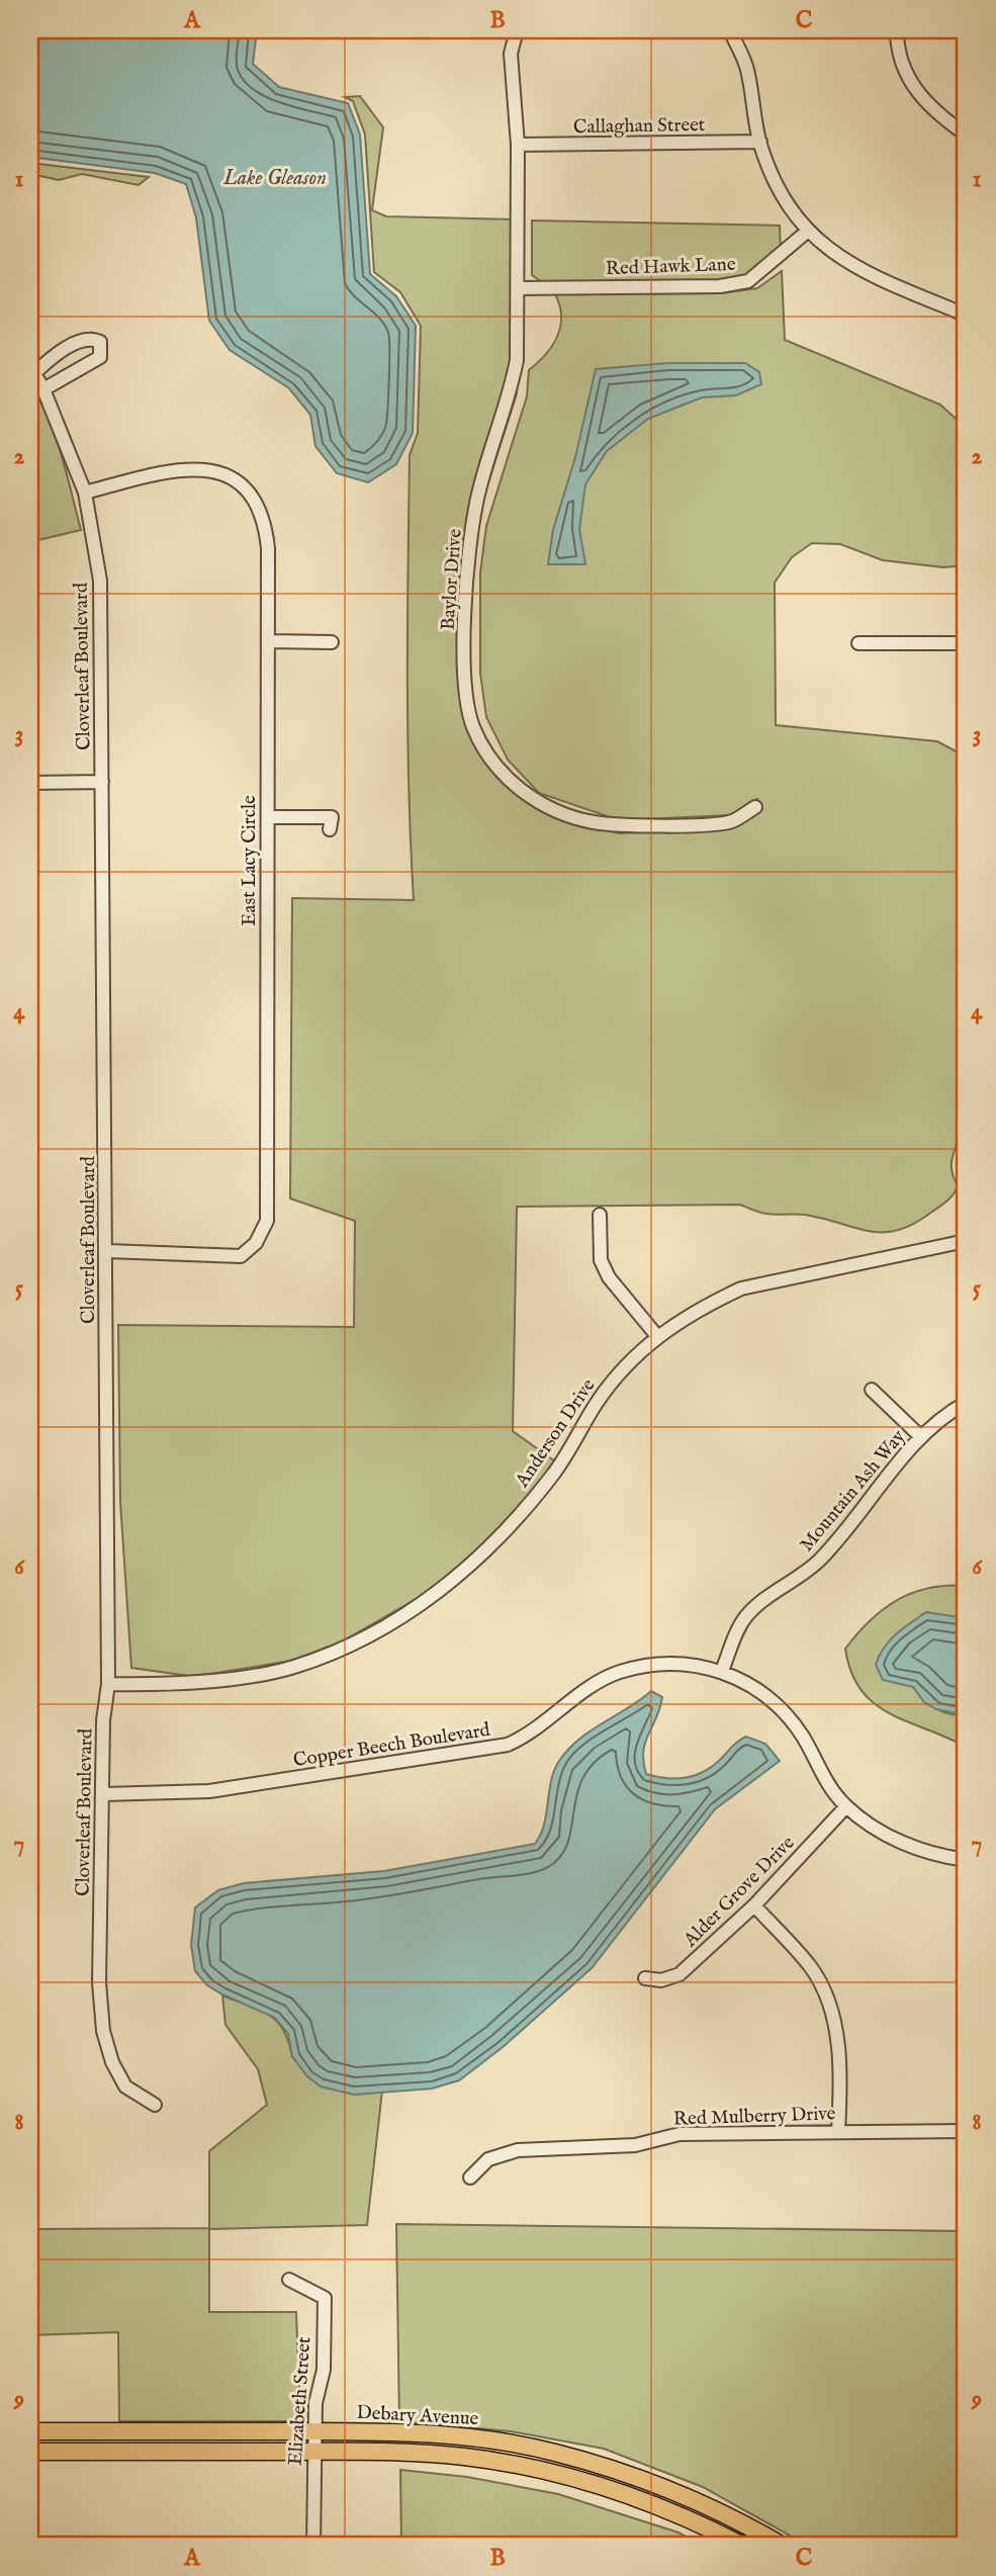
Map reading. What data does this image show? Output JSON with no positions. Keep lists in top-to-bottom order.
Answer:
{
  "streets": {
    "main road": ["Debary Avenue"],
    "street": [
      "Callaghan Street",
      "Red Hawk Lane",
      "Baylor Drive",
      "Cloverleaf Boulevard",
      "East Lacy Circle",
      "Anderson Drive",
      "Mountain Ash Way",
      "Copper Beech Boulevard",
      "Alder Grove Drive",
      "Red Mulberry Drive",
      "Elizabeth Street"
    ]
  },
  "crossings": [
    ["Callaghan Street", "Baylor Drive"],
    ["Red Hawk Lane", "Baylor Drive"],
    ["Cloverleaf Boulevard", "East Lacy Circle"],
    ["Cloverleaf Boulevard", "Anderson Drive"],
    ["Cloverleaf Boulevard", "Copper Beech Boulevard"],
    ["Mountain Ash Way", "Copper Beech Boulevard"],
    ["Copper Beech Boulevard", "Alder Grove Drive"],
    ["Elizabeth Street", "Debary Avenue"]
  ],
  "water": ["Lake Gleason"],
  "grid": {
    "columns": ["A", "B", "C"],
    "rows": [
      "1",
      "2",
      "3",
      "4",
      "5",
      "6",
      "7",
      "8",
      "9"
    ]
  }
}
